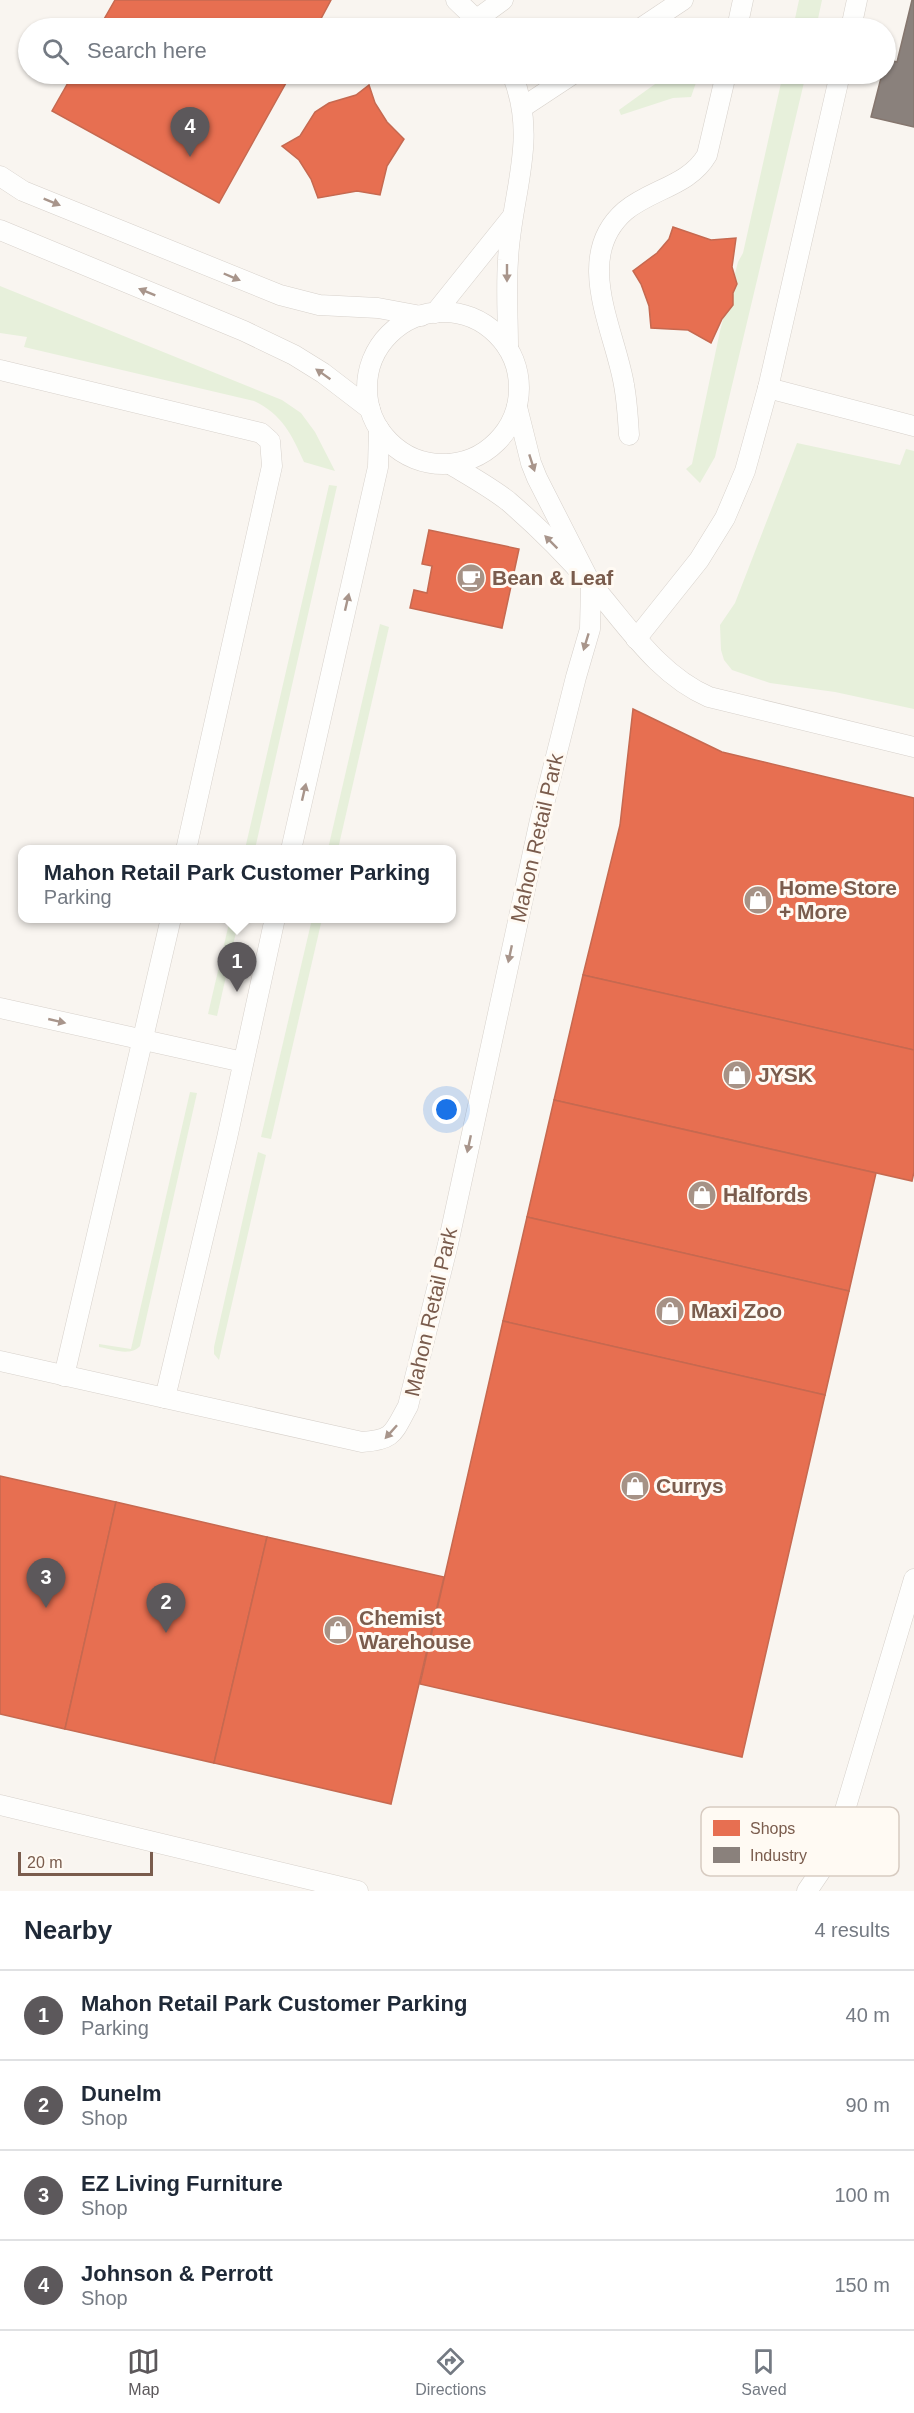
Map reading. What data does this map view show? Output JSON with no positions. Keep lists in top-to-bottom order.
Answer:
{
  "streets": {
    "lane": ["Mahon Retail Park"]
  },
  "one_way": ["Mahon Retail Park"],
  "places": {
    "cafe": ["Bean & Leaf"],
    "shop": [
      "Home Store + More",
      "JYSK",
      "Halfords",
      "Maxi Zoo",
      "Currys",
      "Chemist Warehouse"
    ]
  },
  "legend": ["Shops", "Industry"],
  "scale_bar": "20 m",
  "page": {
    "search": "Search here",
    "pins": [
      "4",
      "1",
      "3",
      "2"
    ],
    "popup": ["Mahon Retail Park Customer Parking", "Parking"],
    "scale": "20 m",
    "heading": ["Nearby", "4 results"],
    "list": [
      {
        "mark": "1",
        "name": "Mahon Retail Park Customer Parking",
        "note": "Parking",
        "value": "40 m"
      },
      {
        "mark": "2",
        "name": "Dunelm",
        "note": "Shop",
        "value": "90 m"
      },
      {
        "mark": "3",
        "name": "EZ Living Furniture",
        "note": "Shop",
        "value": "100 m"
      },
      {
        "mark": "4",
        "name": "Johnson & Perrott",
        "note": "Shop",
        "value": "150 m"
      }
    ],
    "nav": ["Map", "Directions", "Saved"]
  }
}
